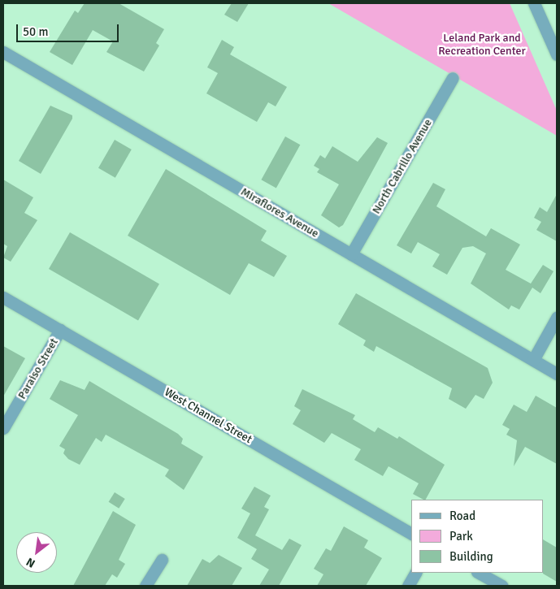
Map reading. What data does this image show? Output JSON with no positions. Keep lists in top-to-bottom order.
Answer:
{
  "streets": {
    "street": [
      "North Cabrillo Avenue",
      "Miraflores Avenue",
      "Paraiso Street",
      "West Channel Street"
    ]
  },
  "crossings": [
    ["North Cabrillo Avenue", "Miraflores Avenue"],
    ["Paraiso Street", "West Channel Street"]
  ],
  "parks": ["Leland Park and Recreation Center"],
  "legend": ["Road", "Park", "Building"],
  "scale_bar": "50 m",
  "north": "bottom left"
}
